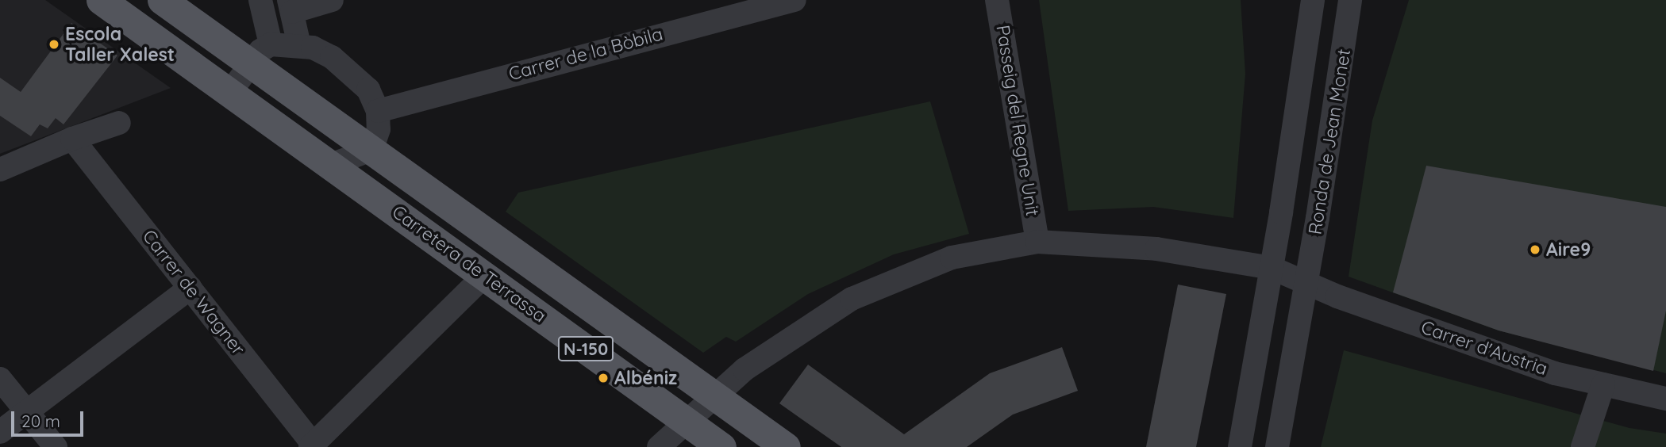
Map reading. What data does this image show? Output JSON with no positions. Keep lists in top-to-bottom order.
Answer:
{
  "streets": {
    "main road": ["Carretera de Terrassa", "N-150"],
    "street": [
      "Carrer de la Bòbila",
      "Passeig del Regne Unit",
      "Ronda de Jean Monet",
      "Carrer de Wagner",
      "Carrer d'Austria"
    ]
  },
  "crossings": [
    ["Ronda de Jean Monet", "Carrer d'Austria"]
  ],
  "places": ["Escola Taller Xalest", "Aire9", "Albéniz"],
  "scale_bar": "20 m"
}
